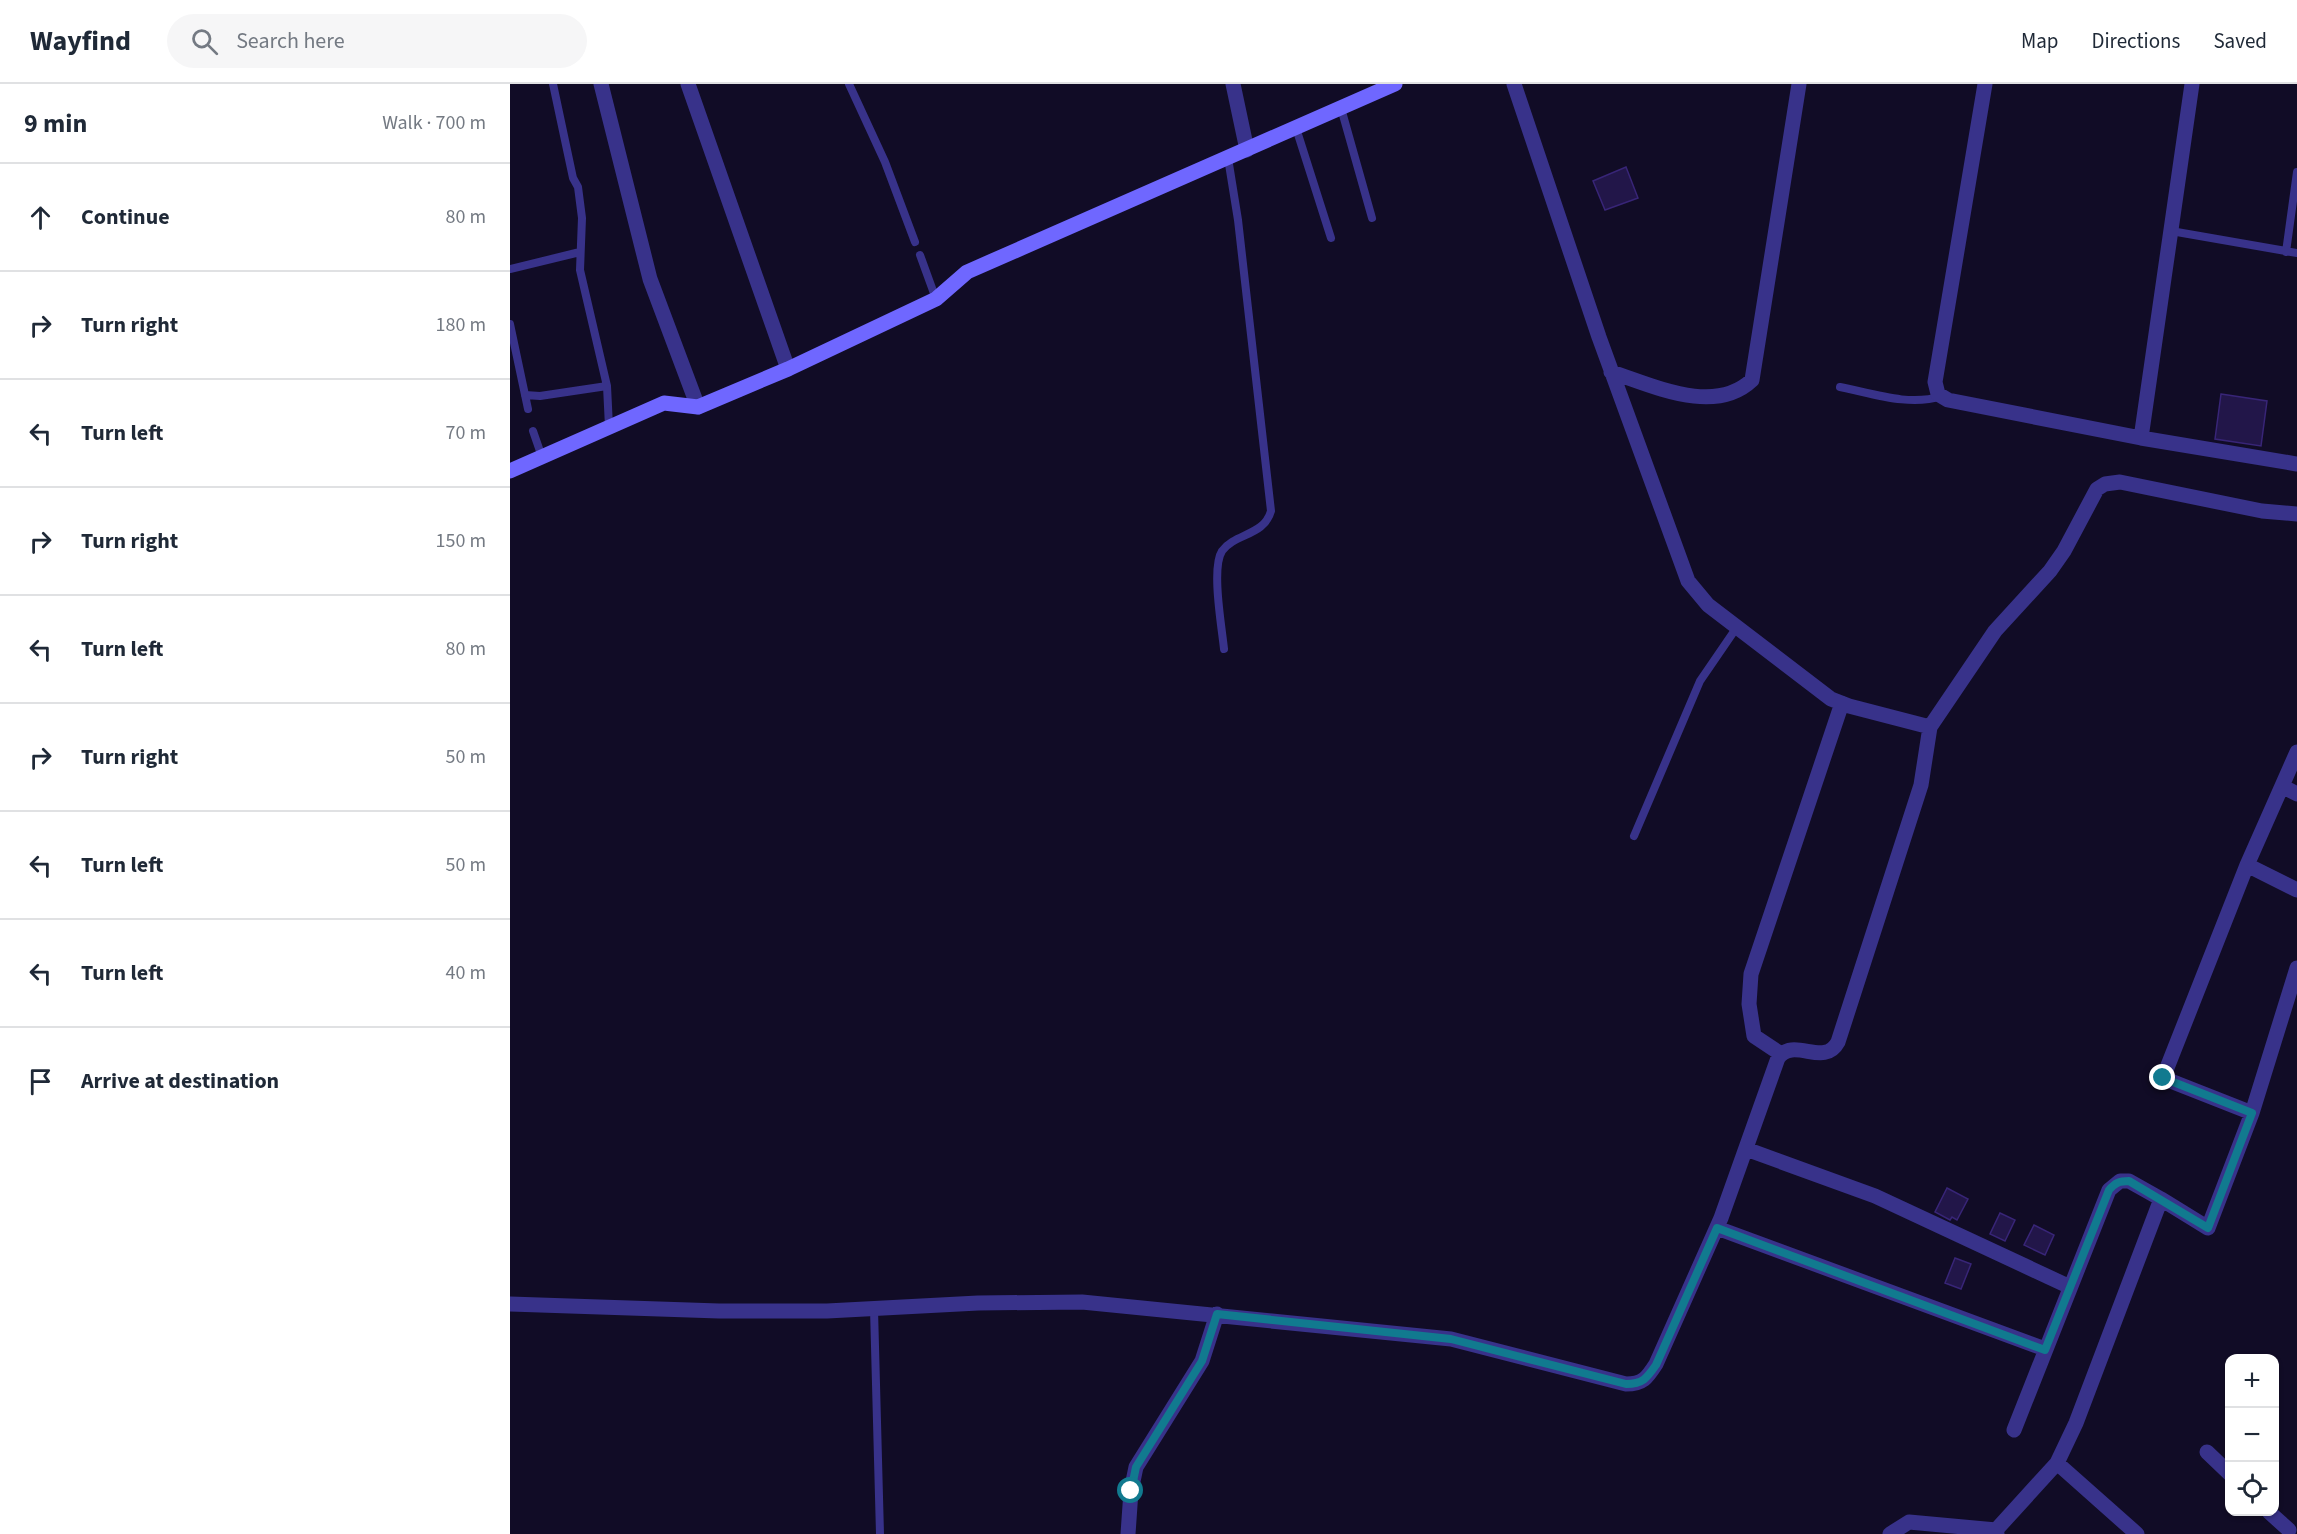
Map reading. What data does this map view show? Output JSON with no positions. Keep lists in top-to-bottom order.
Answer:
{
  "page": {
    "header": "Wayfind",
    "search": "Search here",
    "nav": ["Map", "Directions", "Saved"],
    "heading": ["9 min", "Walk · 700 m"],
    "list": [
      ["Continue", "80 m"],
      ["Turn right", "180 m"],
      ["Turn left", "70 m"],
      ["Turn right", "150 m"],
      ["Turn left", "80 m"],
      ["Turn right", "50 m"],
      ["Turn left", "50 m"],
      ["Turn left", "40 m"],
      "Arrive at destination"
    ],
    "map_buttons": ["+", "−"]
  }
}
